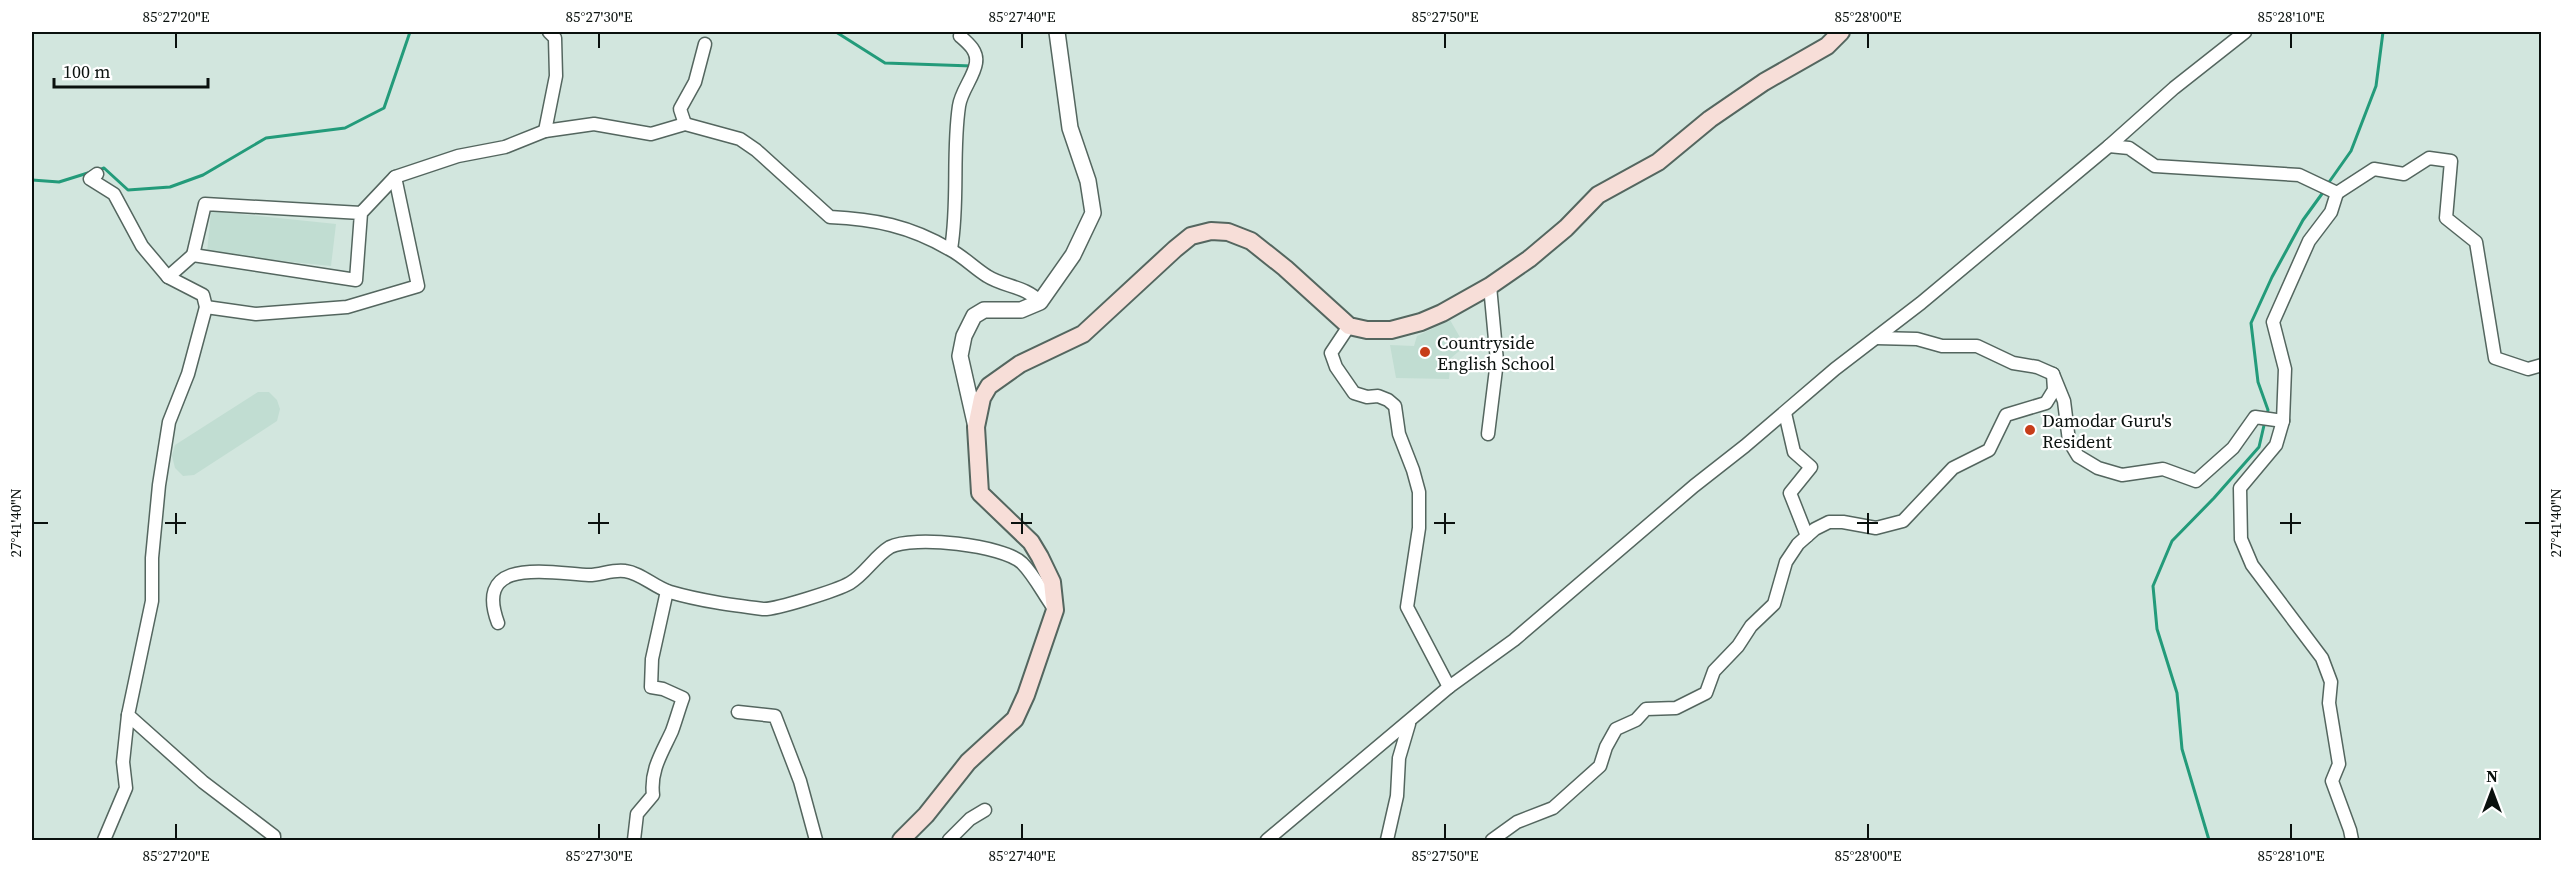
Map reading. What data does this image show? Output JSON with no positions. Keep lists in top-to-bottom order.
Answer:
{
  "places": ["Countryside English School", "Damodar Guru's Resident"],
  "scale_bar": "100 m",
  "north": "top",
  "coordinates": [
    "85°27'20\"E",
    "85°27'30\"E",
    "85°27'40\"E",
    "85°27'50\"E",
    "85°28'00\"E",
    "85°28'10\"E",
    "27°41'40\"N"
  ]
}
